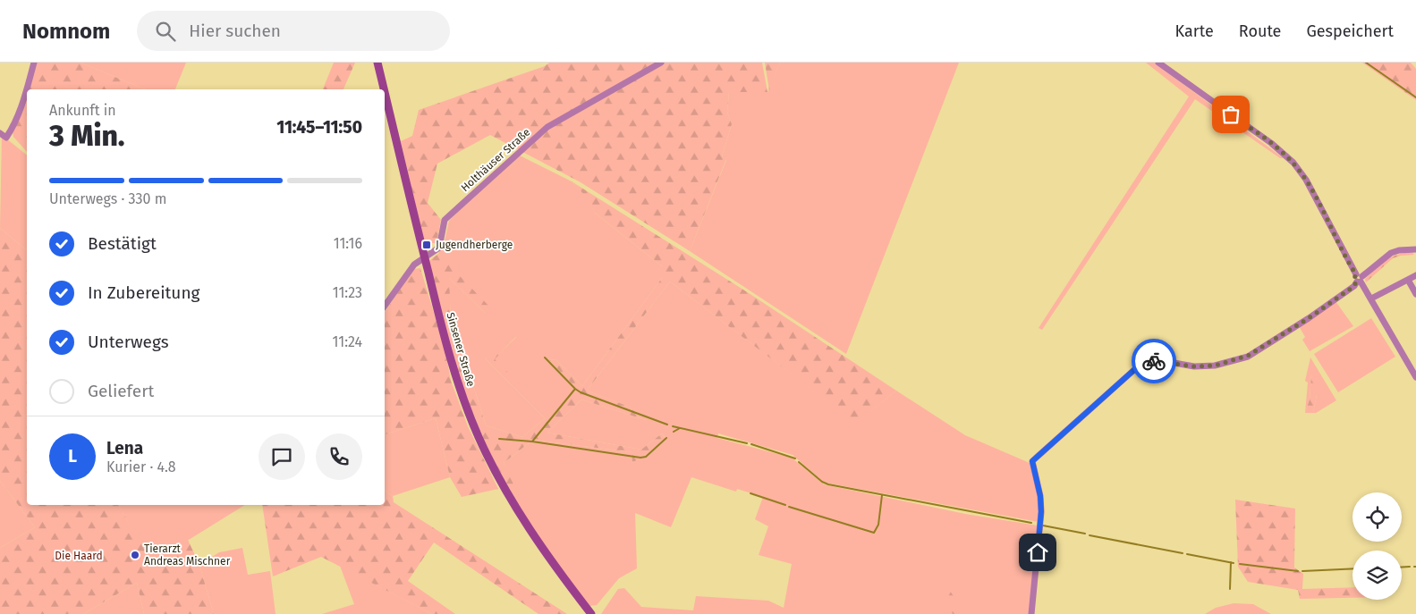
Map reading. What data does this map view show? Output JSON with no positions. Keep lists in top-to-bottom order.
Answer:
{
  "streets": {
    "main road": ["Sinsener Straße"],
    "street": ["Holthäuser Straße"]
  },
  "crossings": [
    ["Holthäuser Straße", "Sinsener Straße"]
  ],
  "parks": ["Die Haard"],
  "places": {
    "transit": ["Jugendherberge"],
    "other": ["Tierarzt Andreas Mischner"]
  },
  "page": {
    "header": "Nomnom",
    "search": "Hier suchen",
    "nav": ["Karte", "Route", "Gespeichert"],
    "heading": ["3 Min.", "Ankunft in", "11:45–11:50"],
    "panel": ["Lena", "Kurier · 4.8"],
    "bar": "Unterwegs · 330 m",
    "list": [
      ["Bestätigt", "11:16"],
      ["In Zubereitung", "11:23"],
      ["Unterwegs", "11:24"],
      "Geliefert"
    ],
    "round": "L"
  }
}
